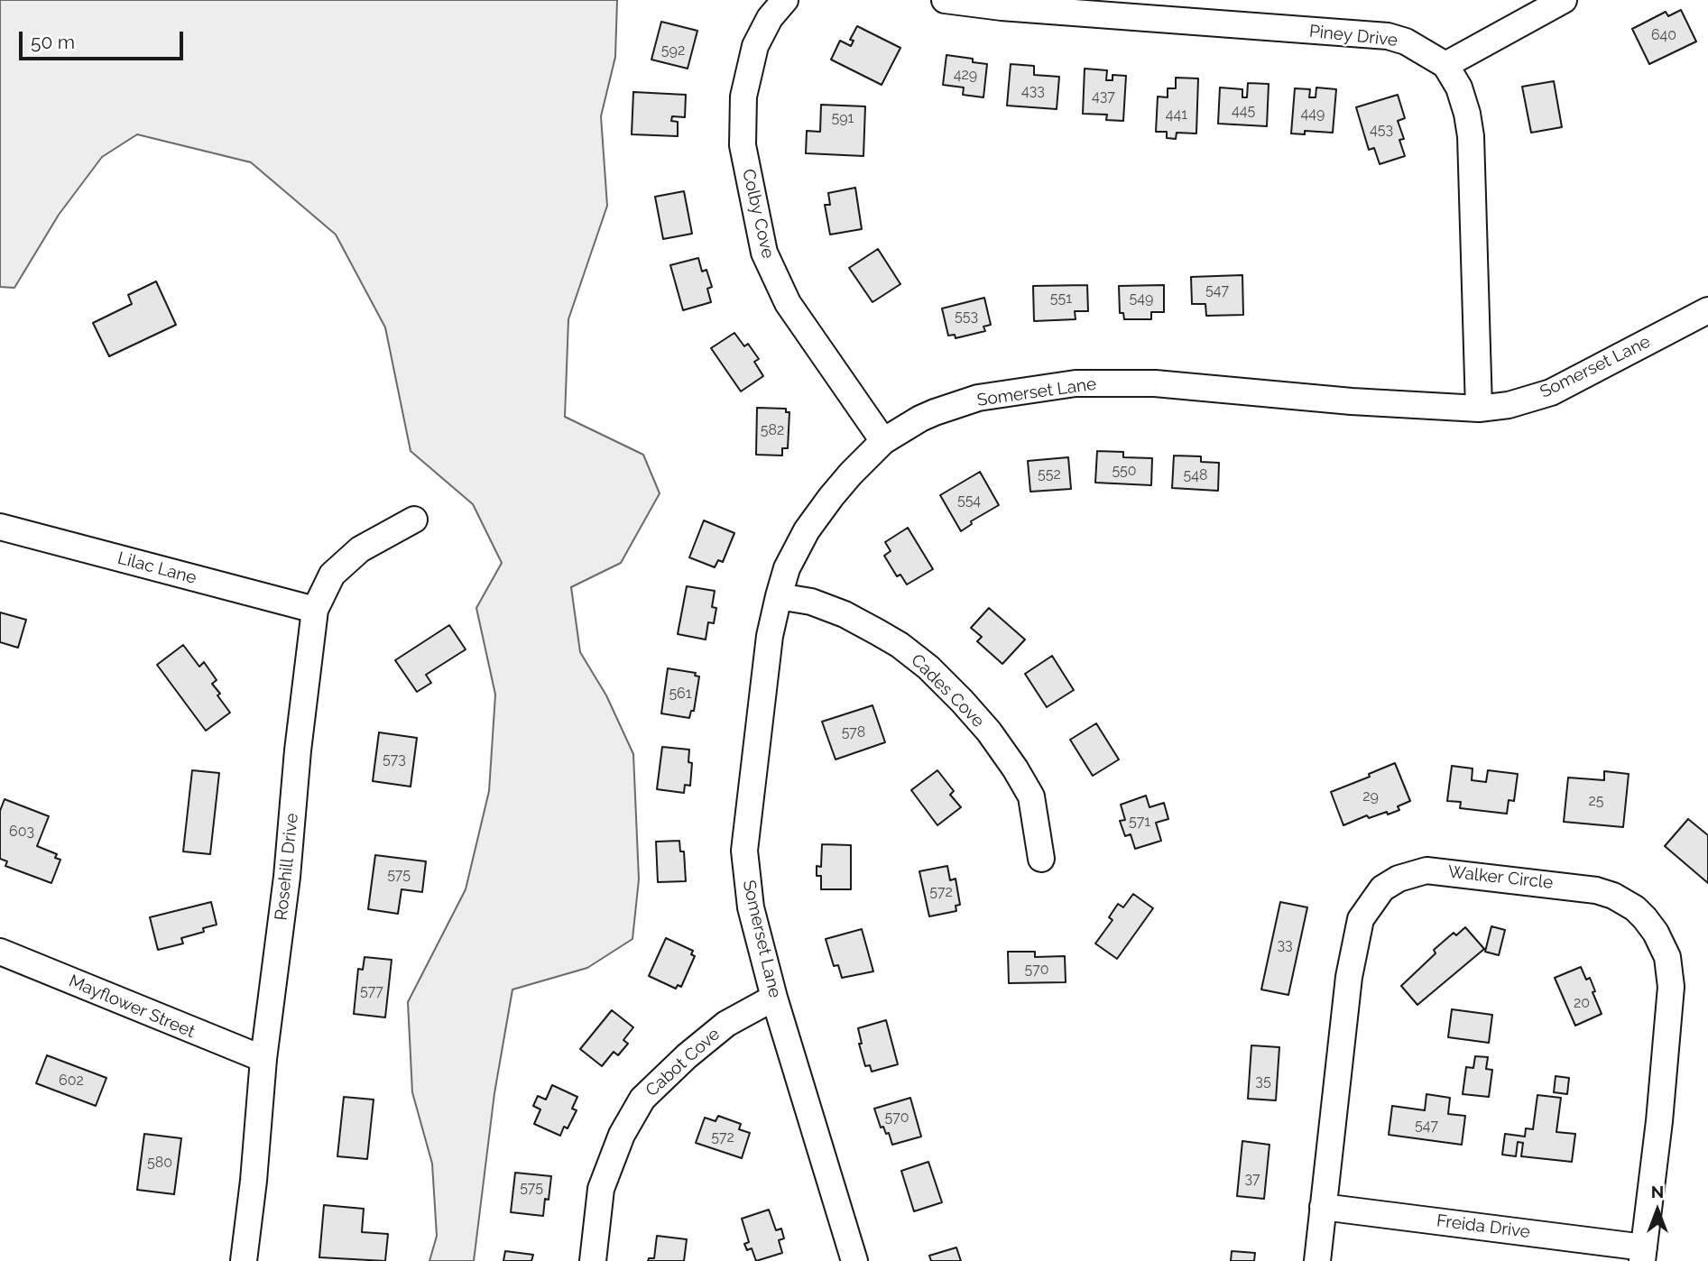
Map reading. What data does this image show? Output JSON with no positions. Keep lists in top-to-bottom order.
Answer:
{
  "streets": {
    "street": [
      "Piney Drive",
      "Colby Cove",
      "Somerset Lane",
      "Lilac Lane",
      "Cades Cove",
      "Rosehill Drive",
      "Walker Circle",
      "Mayflower Street",
      "Cabot Cove",
      "Freida Drive"
    ]
  },
  "crossings": [
    ["Colby Cove", "Somerset Lane"],
    ["Somerset Lane", "Cades Cove"],
    ["Somerset Lane", "Cabot Cove"],
    ["Lilac Lane", "Rosehill Drive"],
    ["Rosehill Drive", "Mayflower Street"],
    ["Walker Circle", "Freida Drive"]
  ],
  "house_numbers": [
    "640",
    "592",
    "429",
    "433",
    "437",
    "445",
    "449",
    "441",
    "591",
    "453",
    "547",
    "551",
    "549",
    "553",
    "582",
    "550",
    "552",
    "548",
    "554",
    "561",
    "578",
    "573",
    "29",
    "25",
    "571",
    "603",
    "575",
    "572",
    "33",
    "570",
    "577",
    "20",
    "602",
    "35",
    "570",
    "547",
    "572",
    "580",
    "37",
    "575"
  ],
  "scale_bar": "50 m",
  "north": "top"
}
